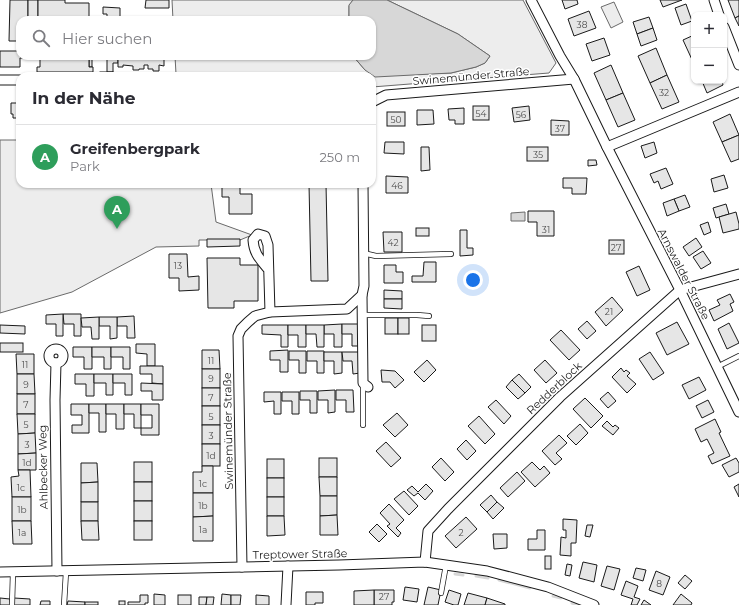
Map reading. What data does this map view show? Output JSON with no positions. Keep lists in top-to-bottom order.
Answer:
{
  "streets": {
    "street": [
      "Swinemünder Straße",
      "Arnswalder Straße",
      "Redderblock",
      "Ahlbecker Weg",
      "Treptower Straße"
    ]
  },
  "crossings": [
    ["Swinemünder Straße", "Arnswalder Straße"],
    ["Swinemünder Straße", "Treptower Straße"],
    ["Arnswalder Straße", "Redderblock"],
    ["Redderblock", "Treptower Straße"],
    ["Ahlbecker Weg", "Treptower Straße"]
  ],
  "house_numbers": [
    "38",
    "32",
    "54",
    "56",
    "50",
    "37",
    "35",
    "46",
    "31",
    "42",
    "27",
    "13",
    "21",
    "11",
    "11",
    "9",
    "9",
    "7",
    "7",
    "5",
    "5",
    "3",
    "3",
    "1d",
    "1d",
    "1c",
    "1c",
    "1b",
    "1b",
    "1a",
    "1a",
    "2",
    "8",
    "27"
  ],
  "page": {
    "map_buttons": ["+", "−"],
    "search": "Hier suchen",
    "heading": "In der Nähe",
    "list": [
      {
        "mark": "A",
        "name": "Greifenbergpark",
        "note": "Park",
        "value": "250 m"
      }
    ],
    "pins": "A"
  }
}
